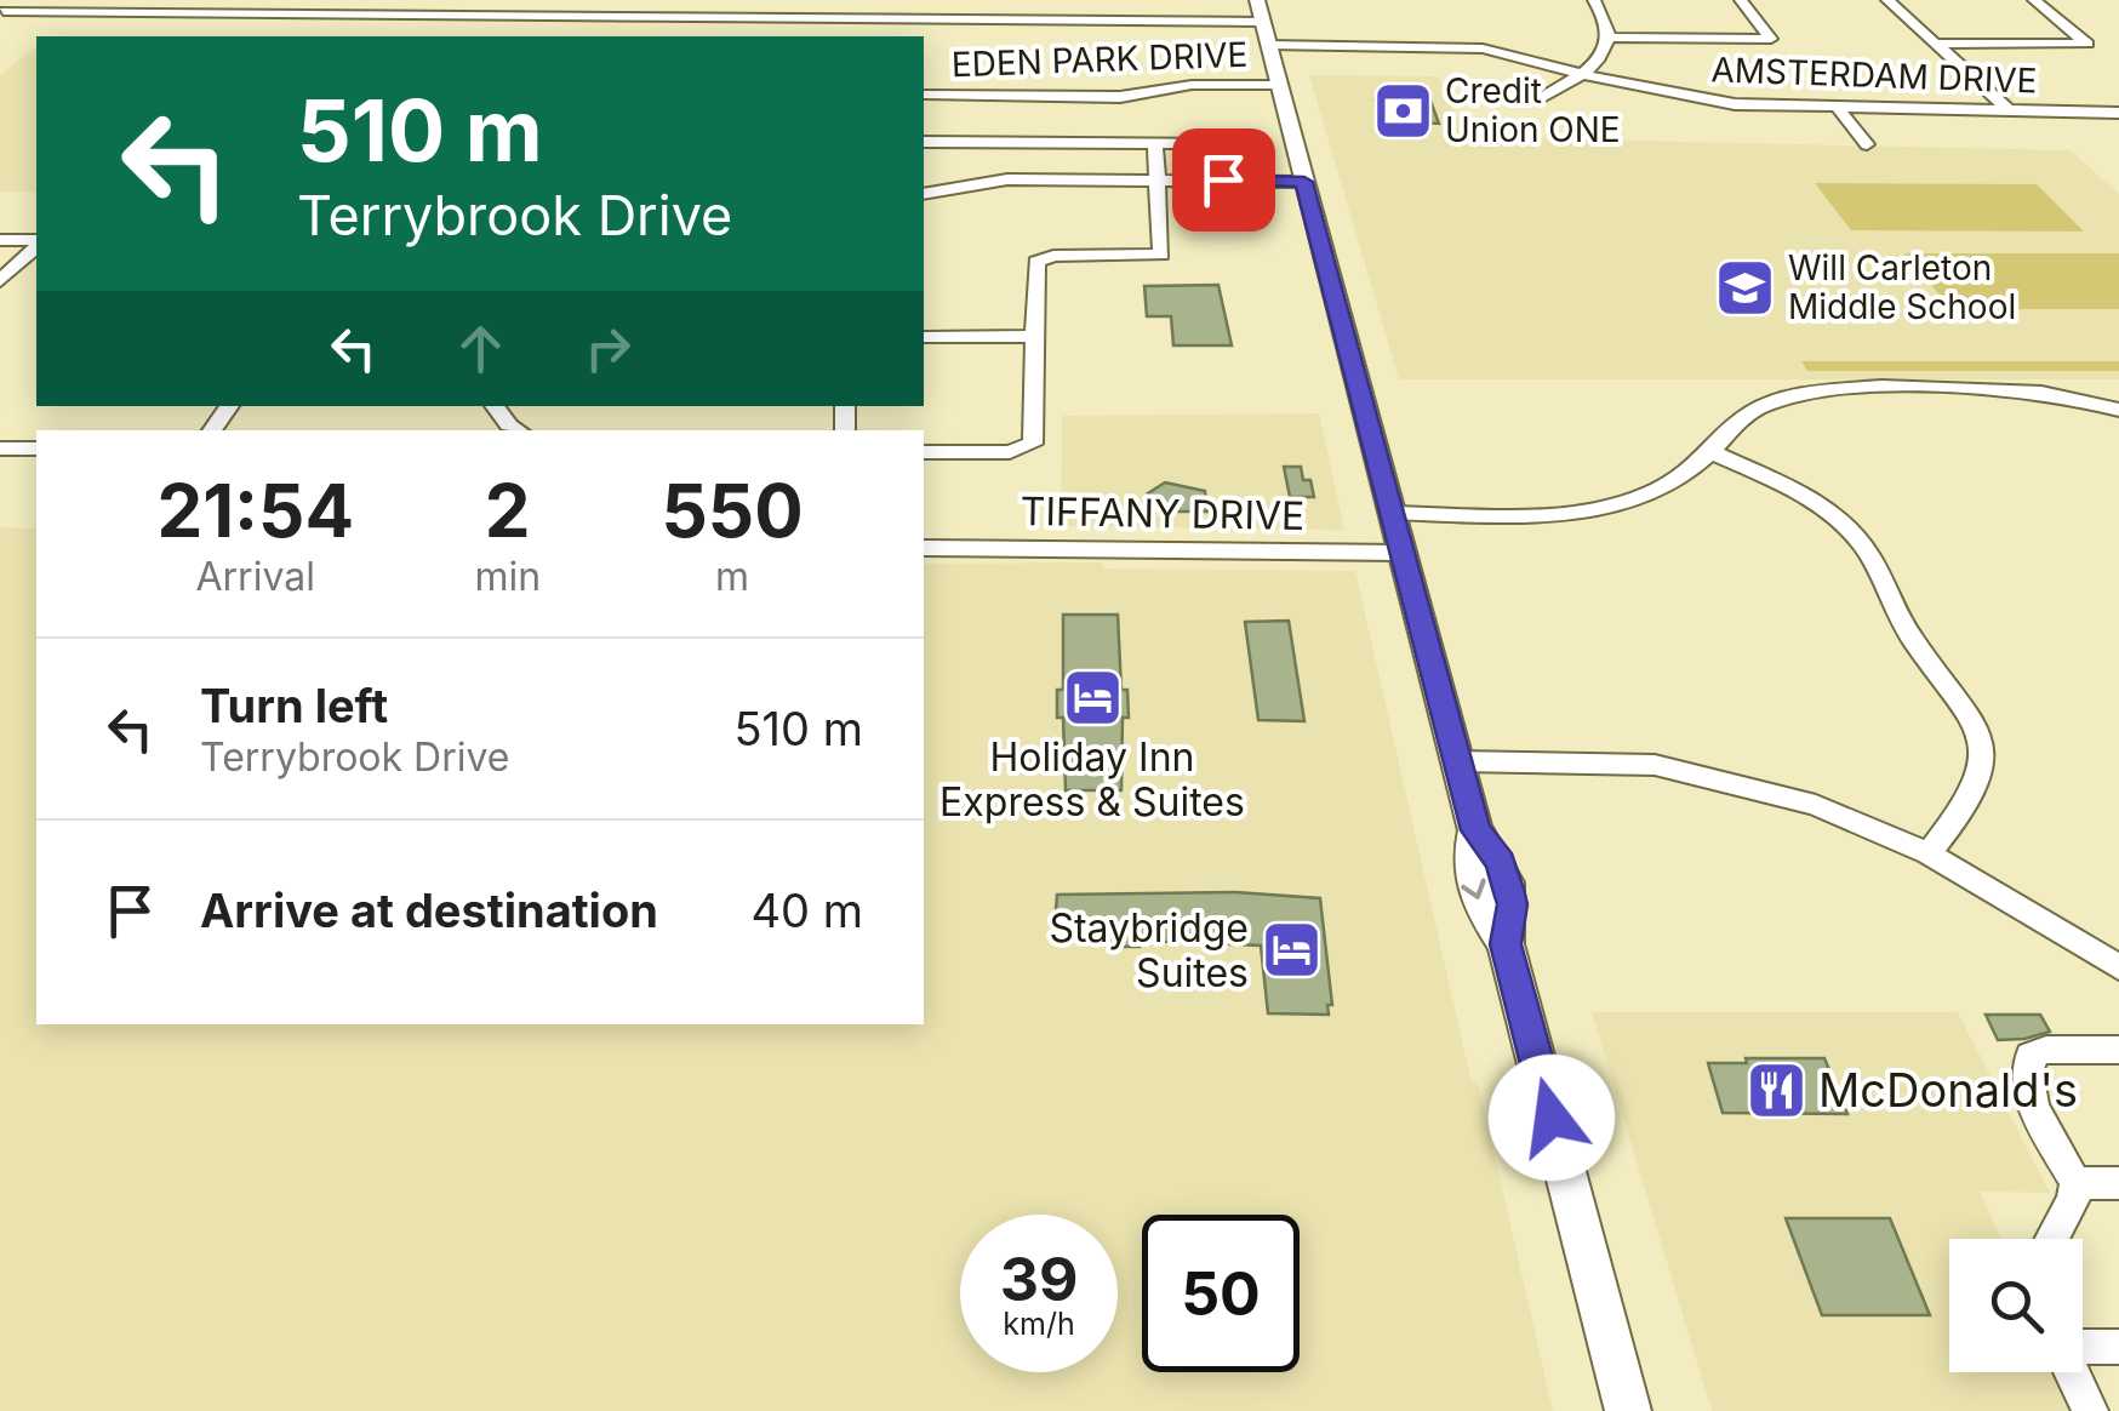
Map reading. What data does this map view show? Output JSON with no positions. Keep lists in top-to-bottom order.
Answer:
{
  "streets": {
    "street": ["EDEN PARK DRIVE", "AMSTERDAM DRIVE", "TIFFANY DRIVE"]
  },
  "places": {
    "bank": ["Credit Union ONE"],
    "school or university": ["Will Carleton Middle School"],
    "hotel": ["Holiday Inn Express & Suites", "Staybridge Suites"],
    "restaurant": ["McDonald's"]
  },
  "page": {
    "turn": ["510 m", "Terrybrook Drive"],
    "eta": [
      "21:54",
      "Arrival",
      "2",
      "min",
      "550",
      "m"
    ],
    "list": [
      {
        "name": "Turn left",
        "note": "Terrybrook Drive",
        "value": "510 m"
      },
      {
        "name": "Arrive at destination",
        "value": "40 m"
      }
    ],
    "speed": "39 km/h",
    "limit": "50"
  }
}
